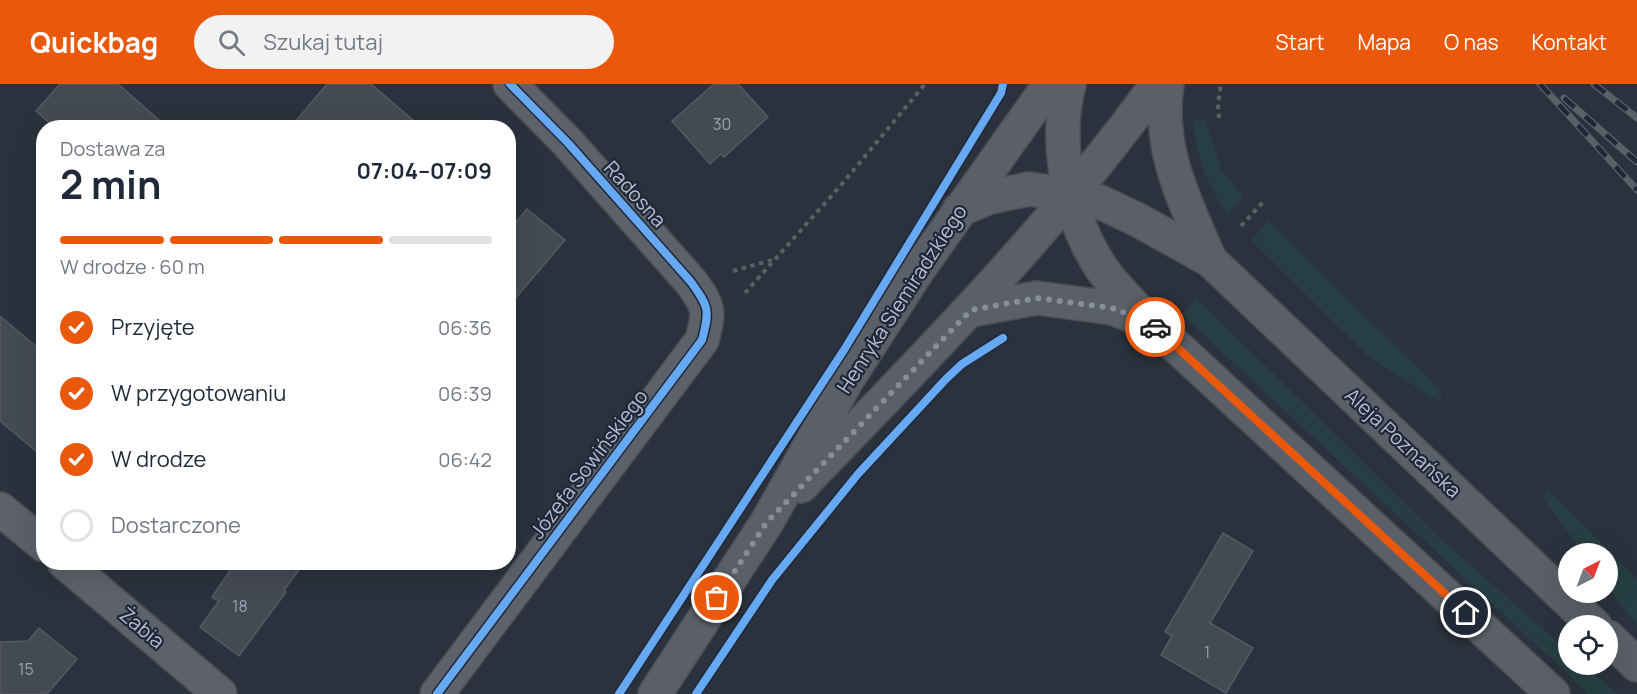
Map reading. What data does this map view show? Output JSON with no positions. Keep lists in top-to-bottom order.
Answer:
{
  "streets": {
    "main road": ["Henryka Siemiradzkiego", "Aleja Poznańska"],
    "street": ["Radosna", "Józefa Sowińskiego", "Żabia"]
  },
  "crossings": [
    ["Radosna", "Józefa Sowińskiego"],
    ["Henryka Siemiradzkiego", "Aleja Poznańska"]
  ],
  "house_numbers": [
    "30",
    "18",
    "1",
    "15"
  ],
  "north": "top right",
  "page": {
    "header": "Quickbag",
    "search": "Szukaj tutaj",
    "nav": [
      "Start",
      "Mapa",
      "O nas",
      "Kontakt"
    ],
    "heading": ["2 min", "Dostawa za", "07:04–07:09"],
    "bar": "W drodze · 60 m",
    "list": [
      ["Przyjęte", "06:36"],
      ["W przygotowaniu", "06:39"],
      ["W drodze", "06:42"],
      "Dostarczone"
    ]
  }
}
